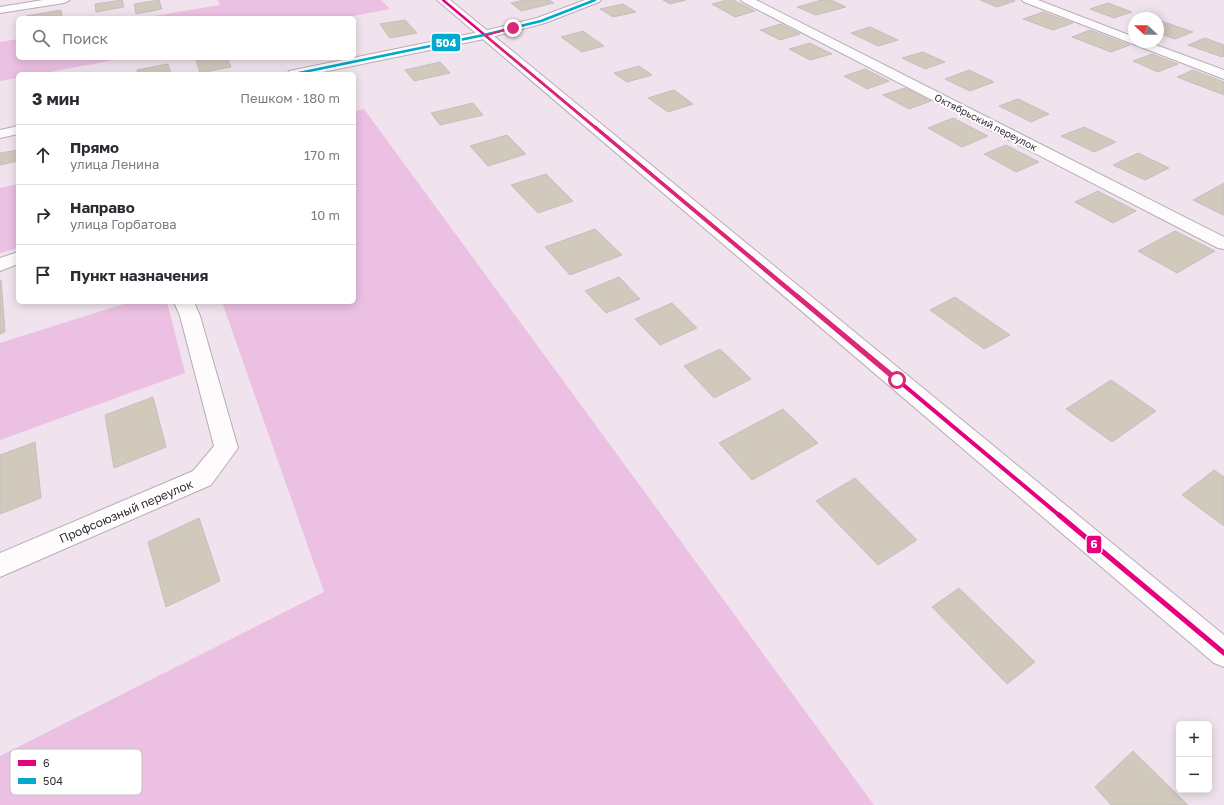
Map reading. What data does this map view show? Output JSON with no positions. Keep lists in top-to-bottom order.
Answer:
{
  "streets": {
    "main road": ["Октябрьский переулок", "Профсоюзный переулок"]
  },
  "lines": ["transit line 6", "transit line 504"],
  "legend": ["6", "504"],
  "north": "left",
  "page": {
    "search": "Поиск",
    "heading": ["3 мин", "Пешком · 180 m"],
    "list": [
      ["Прямо", "улица Ленина", "170 m"],
      ["Направо", "улица Горбатова", "10 m"],
      "Пункт назначения"
    ],
    "map_buttons": ["+", "−"]
  }
}
